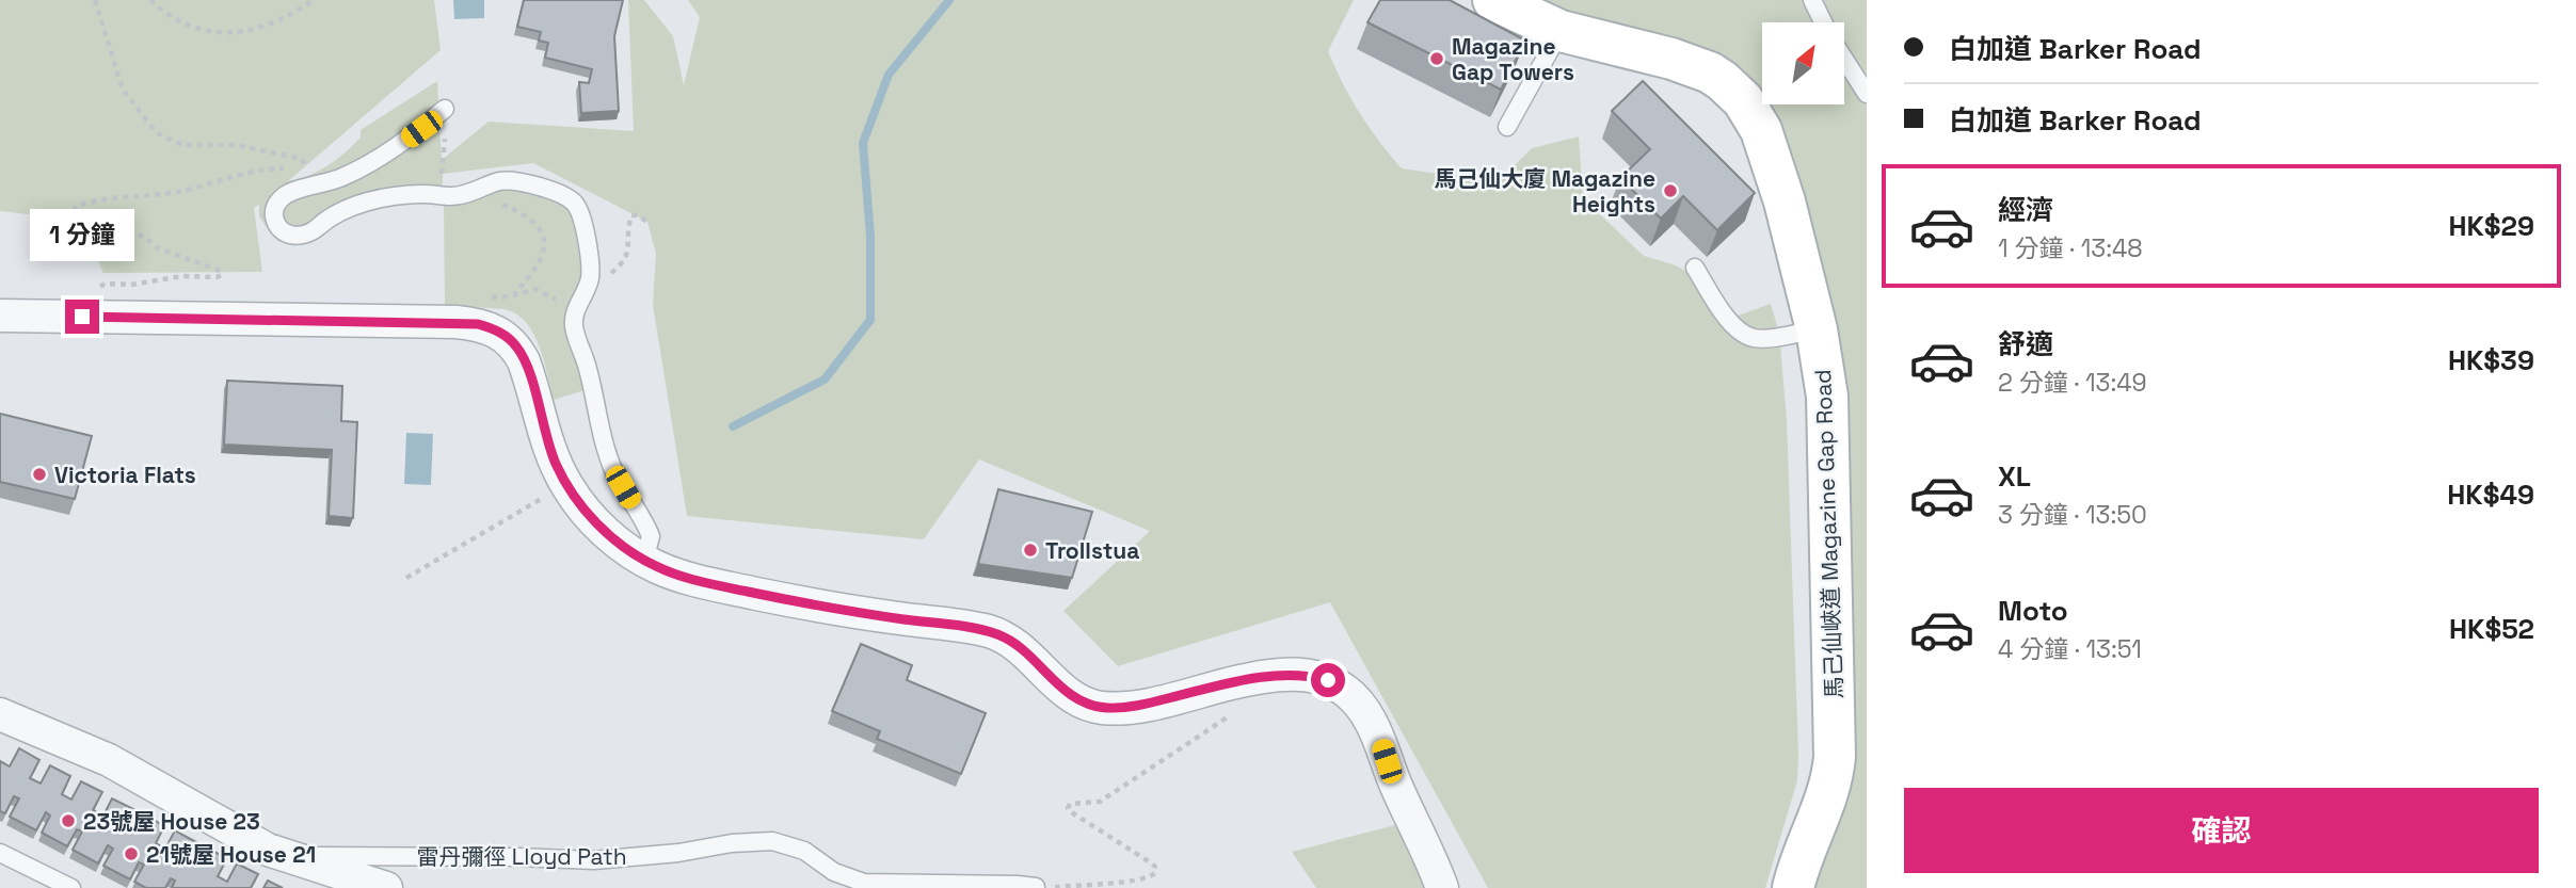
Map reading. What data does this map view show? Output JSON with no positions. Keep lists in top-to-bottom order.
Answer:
{
  "streets": {
    "main road": ["馬己仙峽道 Magazine Gap Road"],
    "lane": ["雷丹彌徑 Lloyd Path"]
  },
  "places": [
    "Magazine Gap Towers",
    "馬己仙大廈 Magazine Heights",
    "Victoria Flats",
    "Trollstua",
    "23號屋 House 23",
    "21號屋 House 21"
  ],
  "north": "top right",
  "page": {
    "banner": ["白加道 Barker Road", "白加道 Barker Road"],
    "list": [
      {
        "name": "經濟",
        "note": "1 分鐘 · 13:48",
        "value": "HK$29"
      },
      {
        "name": "舒適",
        "note": "2 分鐘 · 13:49",
        "value": "HK$39"
      },
      {
        "name": "XL",
        "note": "3 分鐘 · 13:50",
        "value": "HK$49"
      },
      {
        "name": "Moto",
        "note": "4 分鐘 · 13:51",
        "value": "HK$52"
      }
    ],
    "bubble": "1 分鐘",
    "buttons": "確認"
  }
}
